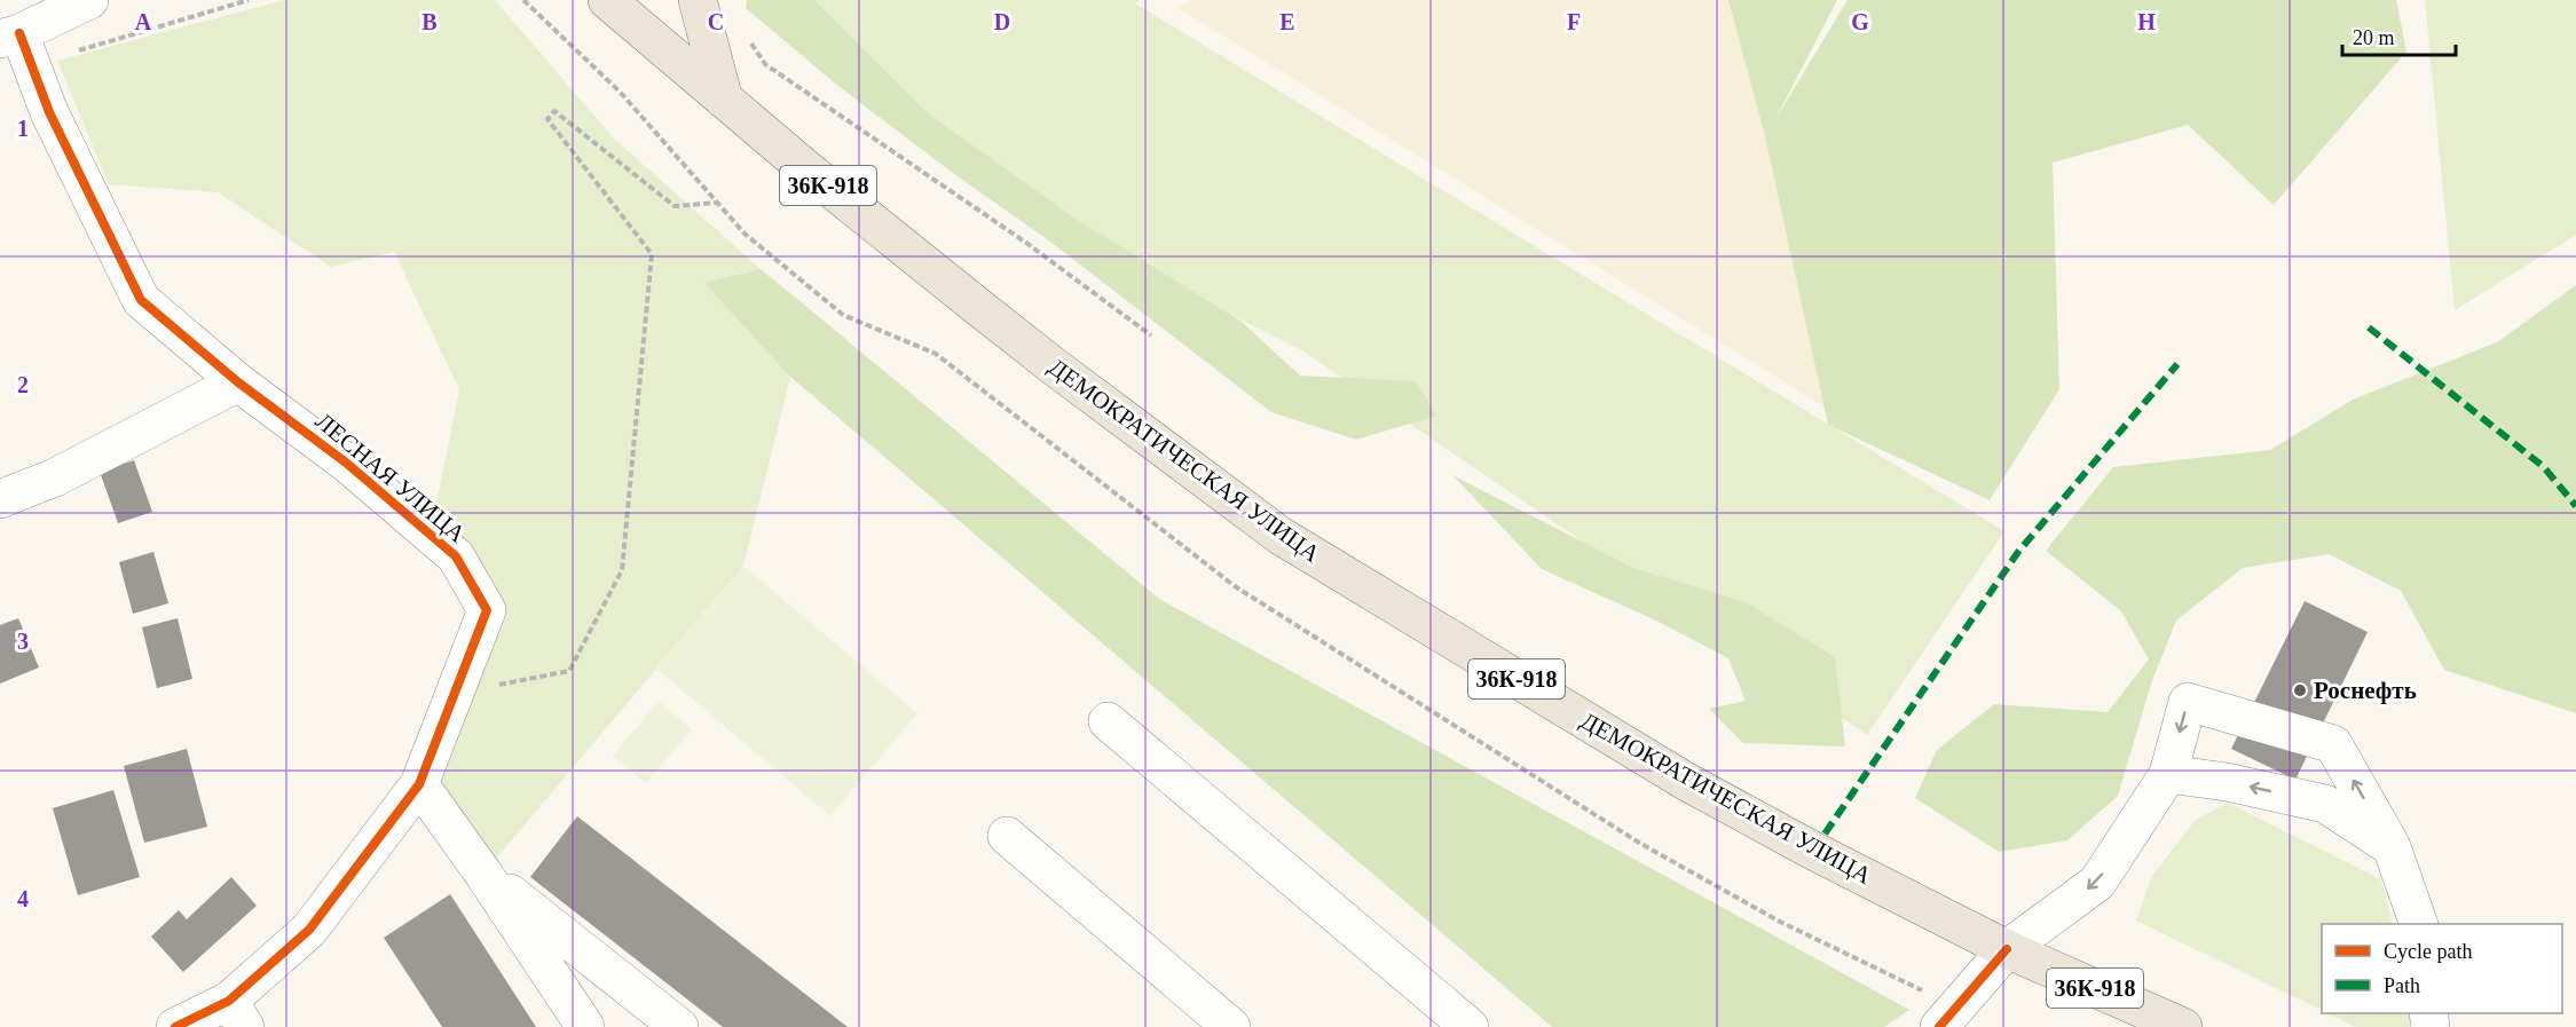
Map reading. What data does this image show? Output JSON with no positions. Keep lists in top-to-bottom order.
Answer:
{
  "streets": {
    "main road": ["36К-918", "ДЕМОКРАТИЧЕСКАЯ УЛИЦА"],
    "street": ["ЛЕСНАЯ УЛИЦА"]
  },
  "places": ["Роснефть"],
  "legend": ["Cycle path", "Path"],
  "scale_bar": "20 m",
  "grid": {
    "columns": [
      "A",
      "B",
      "C",
      "D",
      "E",
      "F",
      "G",
      "H"
    ],
    "rows": [
      "1",
      "2",
      "3",
      "4"
    ]
  }
}
